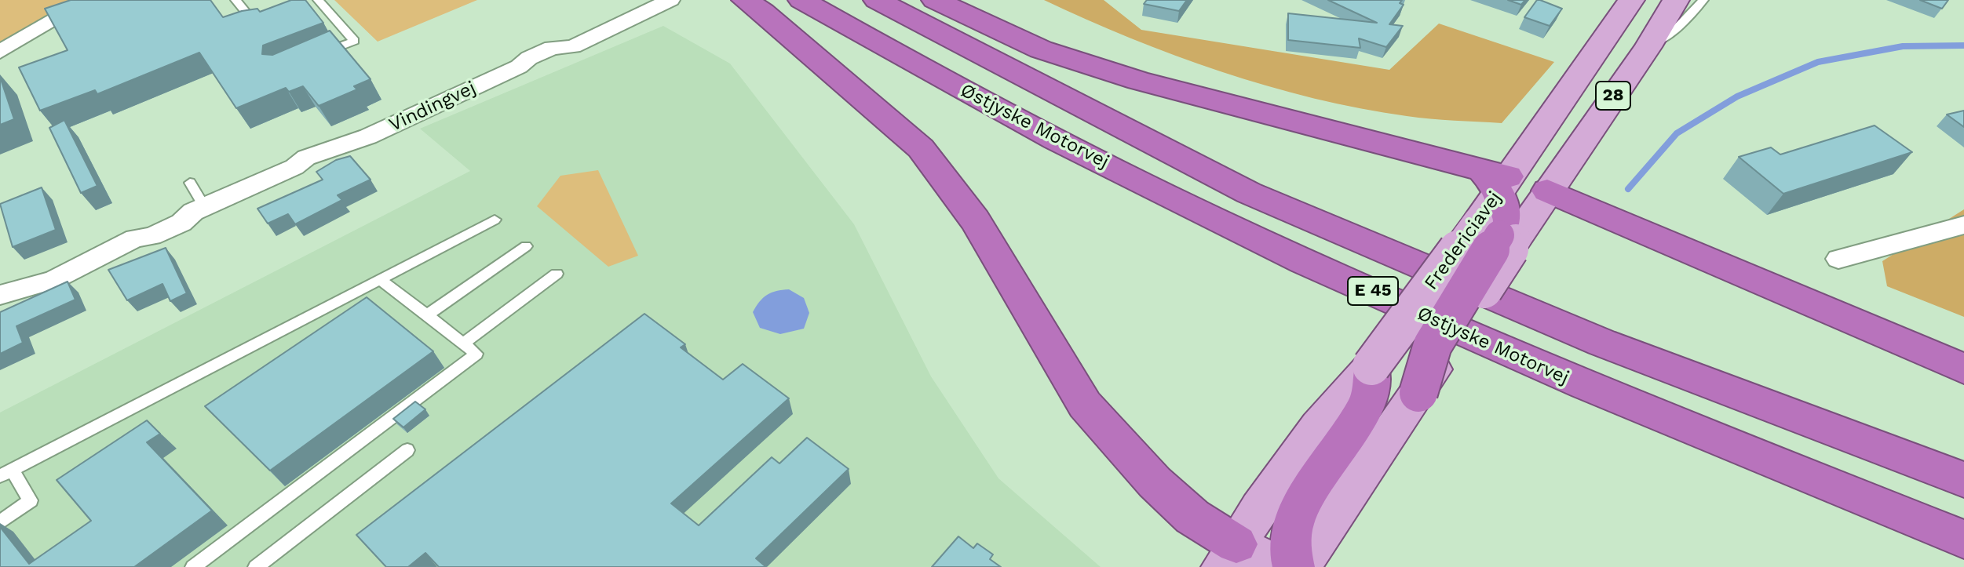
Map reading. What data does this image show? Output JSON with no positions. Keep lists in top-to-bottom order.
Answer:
{
  "streets": {
    "highway": ["Østjyske Motorvej", "E 45"],
    "main road": ["28", "Fredericiavej"],
    "street": ["Vindingvej"]
  }
}
